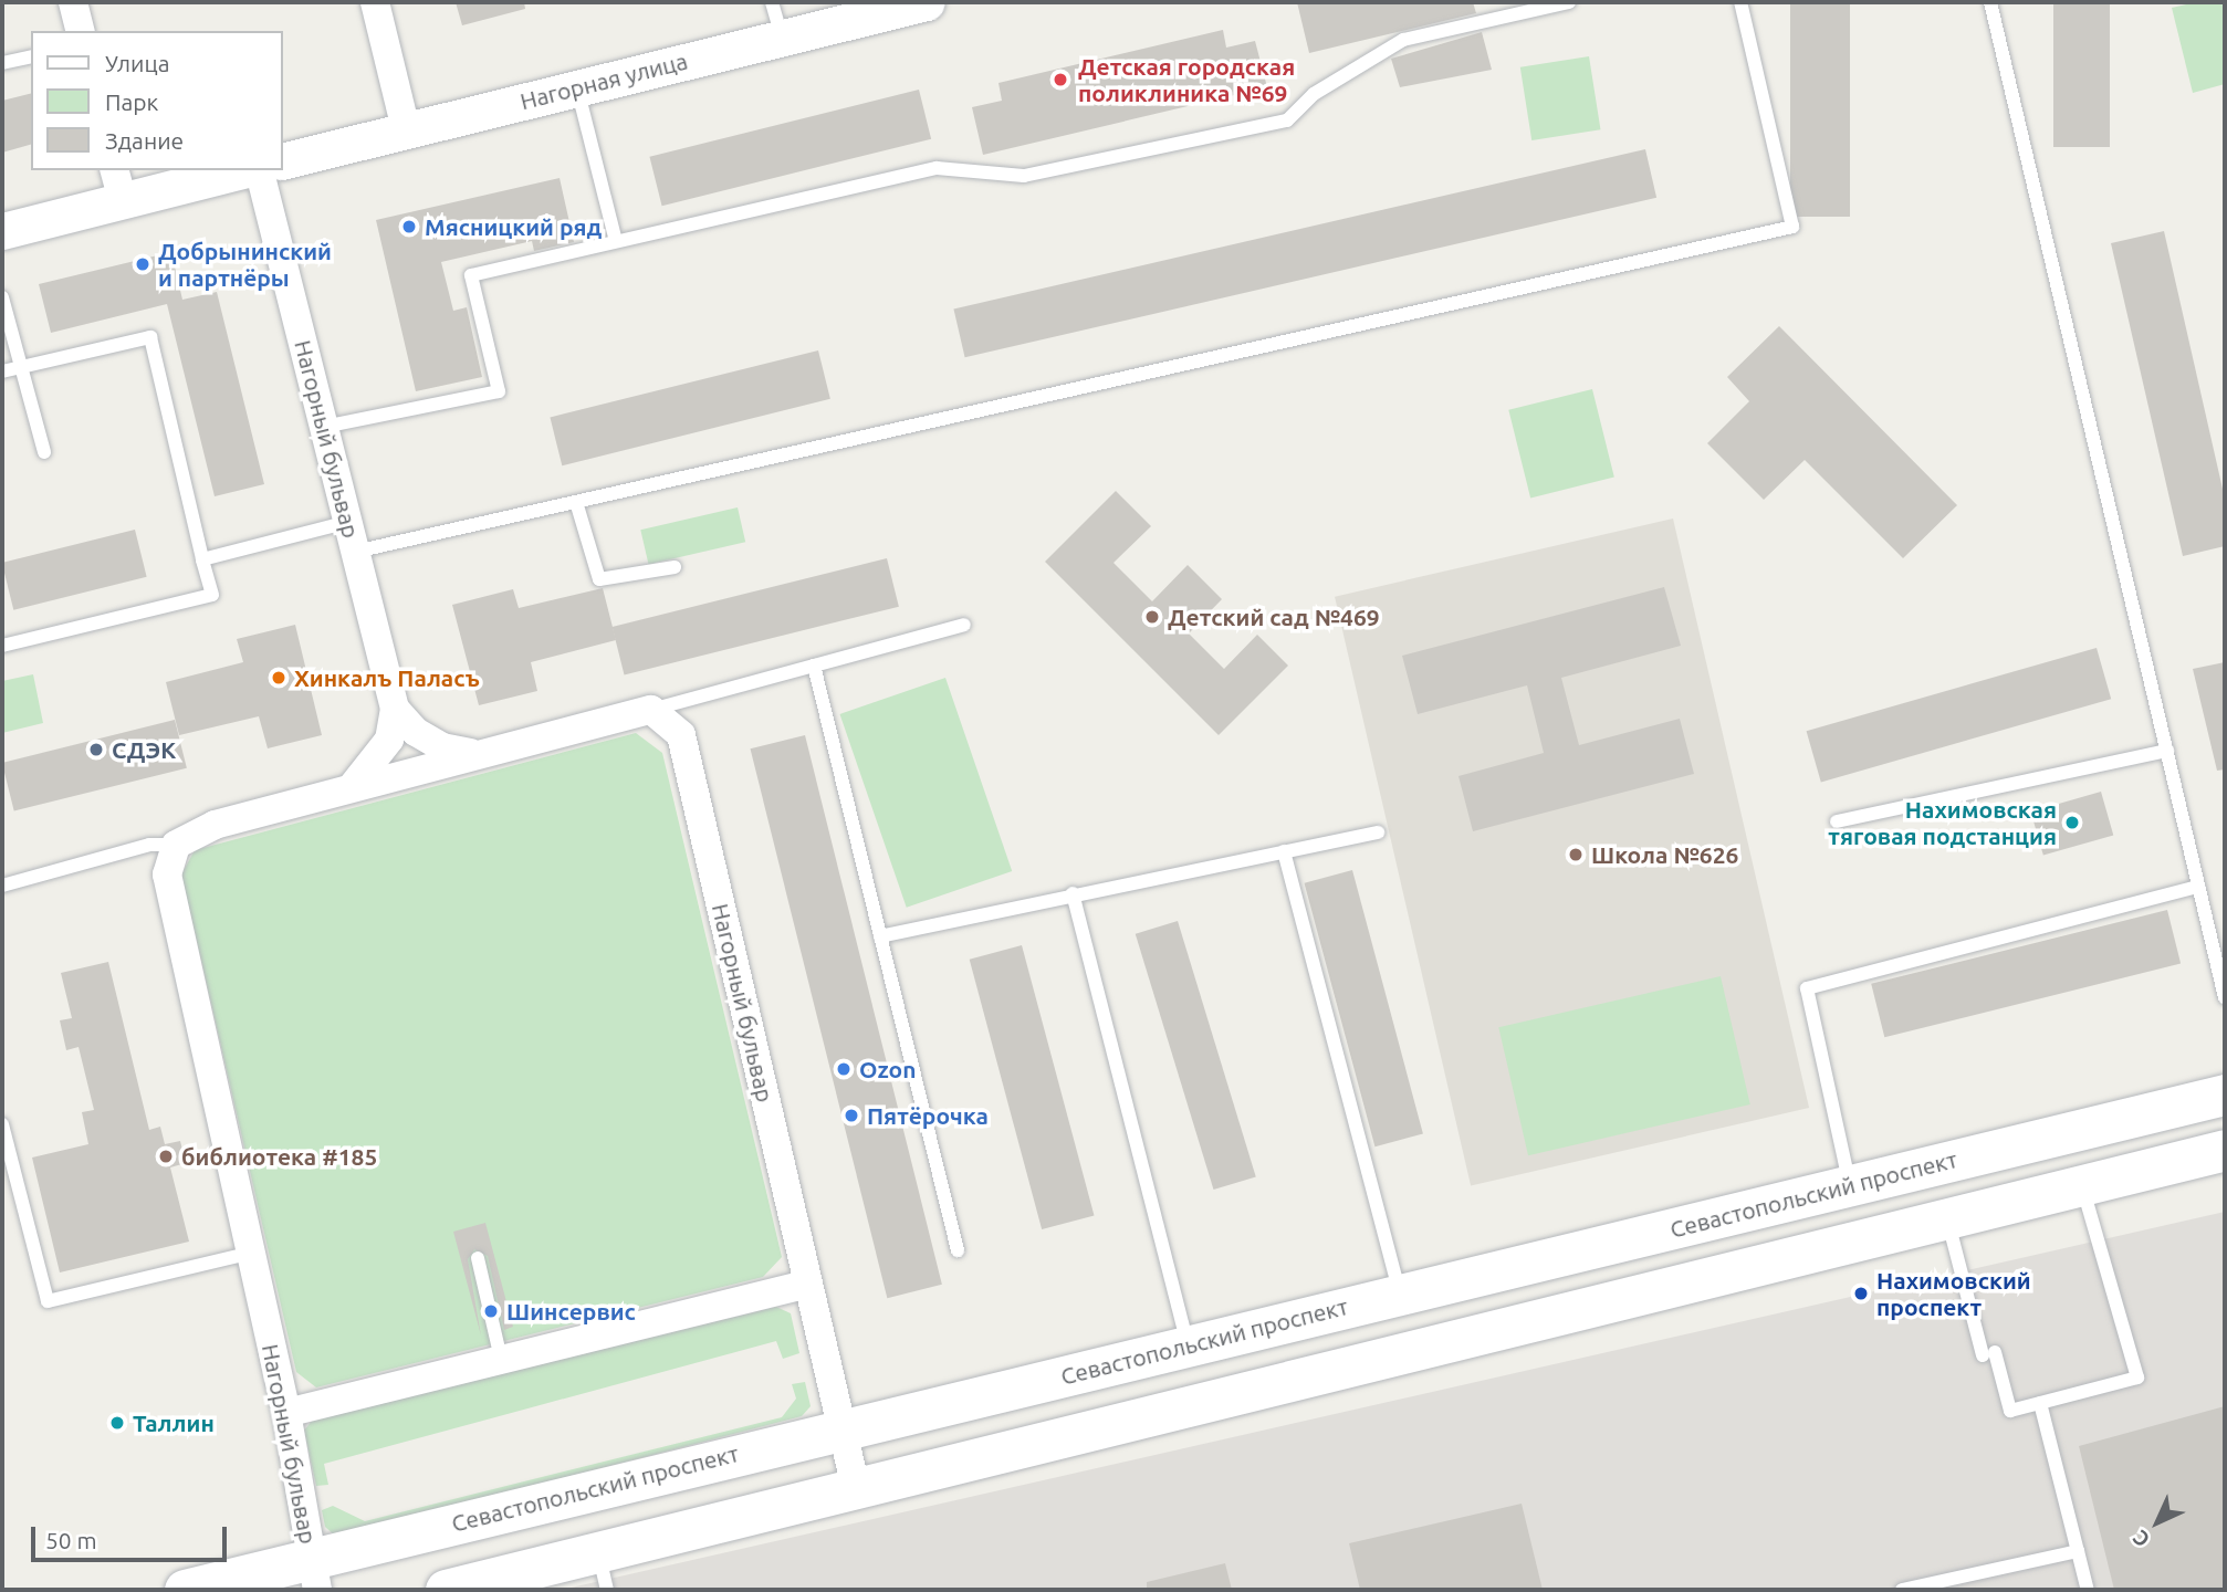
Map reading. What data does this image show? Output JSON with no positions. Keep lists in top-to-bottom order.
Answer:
{
  "streets": {
    "main road": ["Севастопольский проспект"],
    "street": ["Нагорная улица", "Нагорный бульвар"]
  },
  "crossings": [
    ["Нагорный бульвар", "Севастопольский проспект"]
  ],
  "places": [
    "Детская городская поликлиника №69",
    "Мясницкий ряд",
    "Добрынинский и партнёры",
    "Детский сад №469",
    "Хинкалъ Паласъ",
    "СДЭК",
    "Нахимовская тяговая подстанция",
    "Школа №626",
    "Ozon",
    "Пятёрочка",
    "библиотека #185",
    "Нахимовский проспект",
    "Шинсервис",
    "Таллин"
  ],
  "legend": ["Улица", "Парк", "Здание"],
  "scale_bar": "50 m",
  "north": "bottom left"
}
